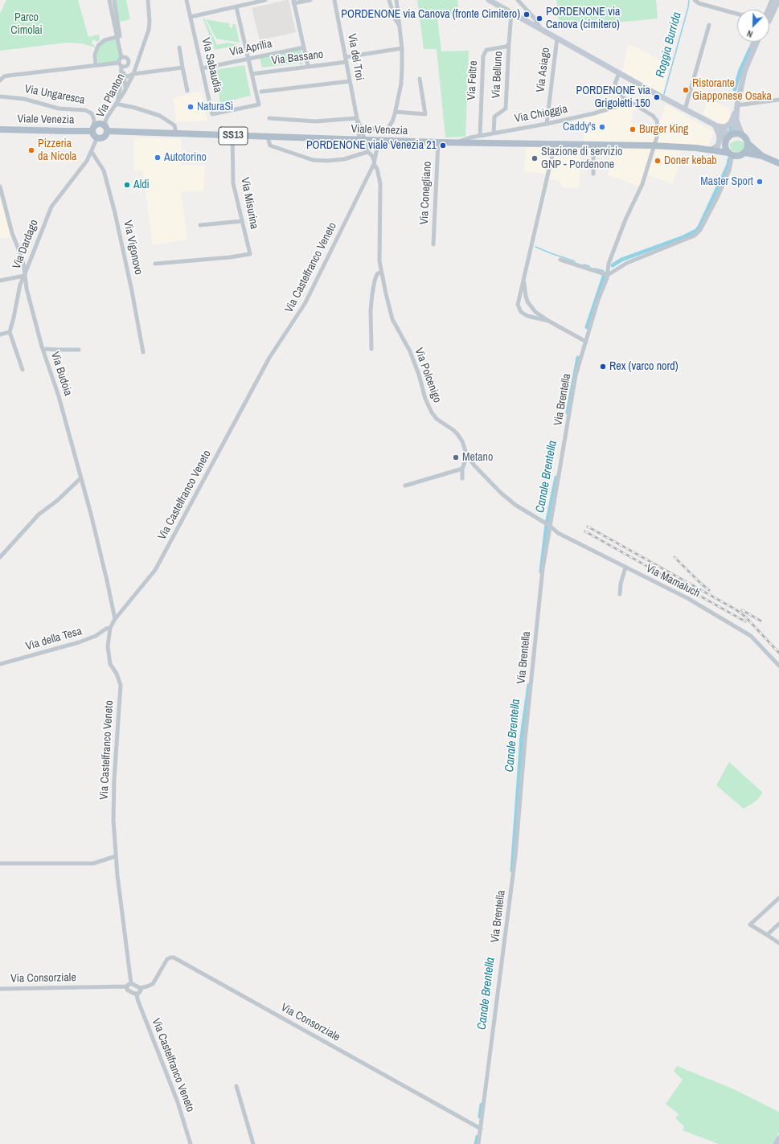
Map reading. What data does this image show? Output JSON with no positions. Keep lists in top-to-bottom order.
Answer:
{
  "streets": {
    "main road": ["Viale Venezia", "SS13"],
    "street": [
      "Via Aprilia",
      "Via del Troi",
      "Via Bassano",
      "Via Sabaudia",
      "Via Asiago",
      "Via Belluno",
      "Via Feltre",
      "Via Ungaresca",
      "Via Planton",
      "Via Chioggia",
      "Via Conegliano",
      "Via Misurina",
      "Via Dardago",
      "Via Vigonovo",
      "Via Castelfranco Veneto",
      "Via Budoia",
      "Via Polcenigo",
      "Via Brentella",
      "Via Mamaluch",
      "Via della Tesa",
      "Via Consorziale"
    ]
  },
  "crossings": [
    ["Via Aprilia", "Via Sabaudia"],
    ["Via del Troi", "Via Bassano"],
    ["Via del Troi", "Viale Venezia"],
    ["Via Bassano", "Via Sabaudia"],
    ["Via Asiago", "Via Chioggia"],
    ["Via Belluno", "Via Feltre"],
    ["Via Belluno", "Via Chioggia"],
    ["Via Feltre", "Via Chioggia"],
    ["Via Ungaresca", "Via Planton"],
    ["Via Ungaresca", "Viale Venezia"],
    ["Via Ungaresca", "Via Dardago"],
    ["Via Planton", "Viale Venezia"],
    ["Via Planton", "Via Dardago"],
    ["Via Chioggia", "Viale Venezia"],
    ["Viale Venezia", "SS13"],
    ["Viale Venezia", "Via Conegliano"],
    ["Viale Venezia", "Via Misurina"],
    ["Viale Venezia", "Via Dardago"],
    ["Viale Venezia", "Via Castelfranco Veneto"],
    ["Viale Venezia", "Via Brentella"],
    ["SS13", "Via Brentella"],
    ["Via Dardago", "Via Vigonovo"],
    ["Via Dardago", "Via Budoia"],
    ["Via Castelfranco Veneto", "Via Budoia"],
    ["Via Castelfranco Veneto", "Via Polcenigo"],
    ["Via Castelfranco Veneto", "Via della Tesa"],
    ["Via Polcenigo", "Via Brentella"],
    ["Via Polcenigo", "Via Mamaluch"],
    ["Via Brentella", "Via Mamaluch"],
    ["Via Brentella", "Via Consorziale"]
  ],
  "water": ["Roggia Burrida", "Canale Brentella"],
  "parks": ["Parco Cimolai"],
  "places": [
    "PORDENONE via Canova (fronte Cimitero)",
    "PORDENONE via Canova (cimitero)",
    "Ristorante Giapponese Osaka",
    "PORDENONE via Grigoletti 150",
    "NaturaSì",
    "Caddy's",
    "Burger King",
    "PORDENONE viale Venezia 21",
    "Pizzeria da Nicola",
    "Autotorino",
    "Stazione di servizio GNP - Pordenone",
    "Doner kebab",
    "Master Sport",
    "Aldi",
    "Rex (varco nord)",
    "Metano"
  ],
  "north": "bottom left"
}
